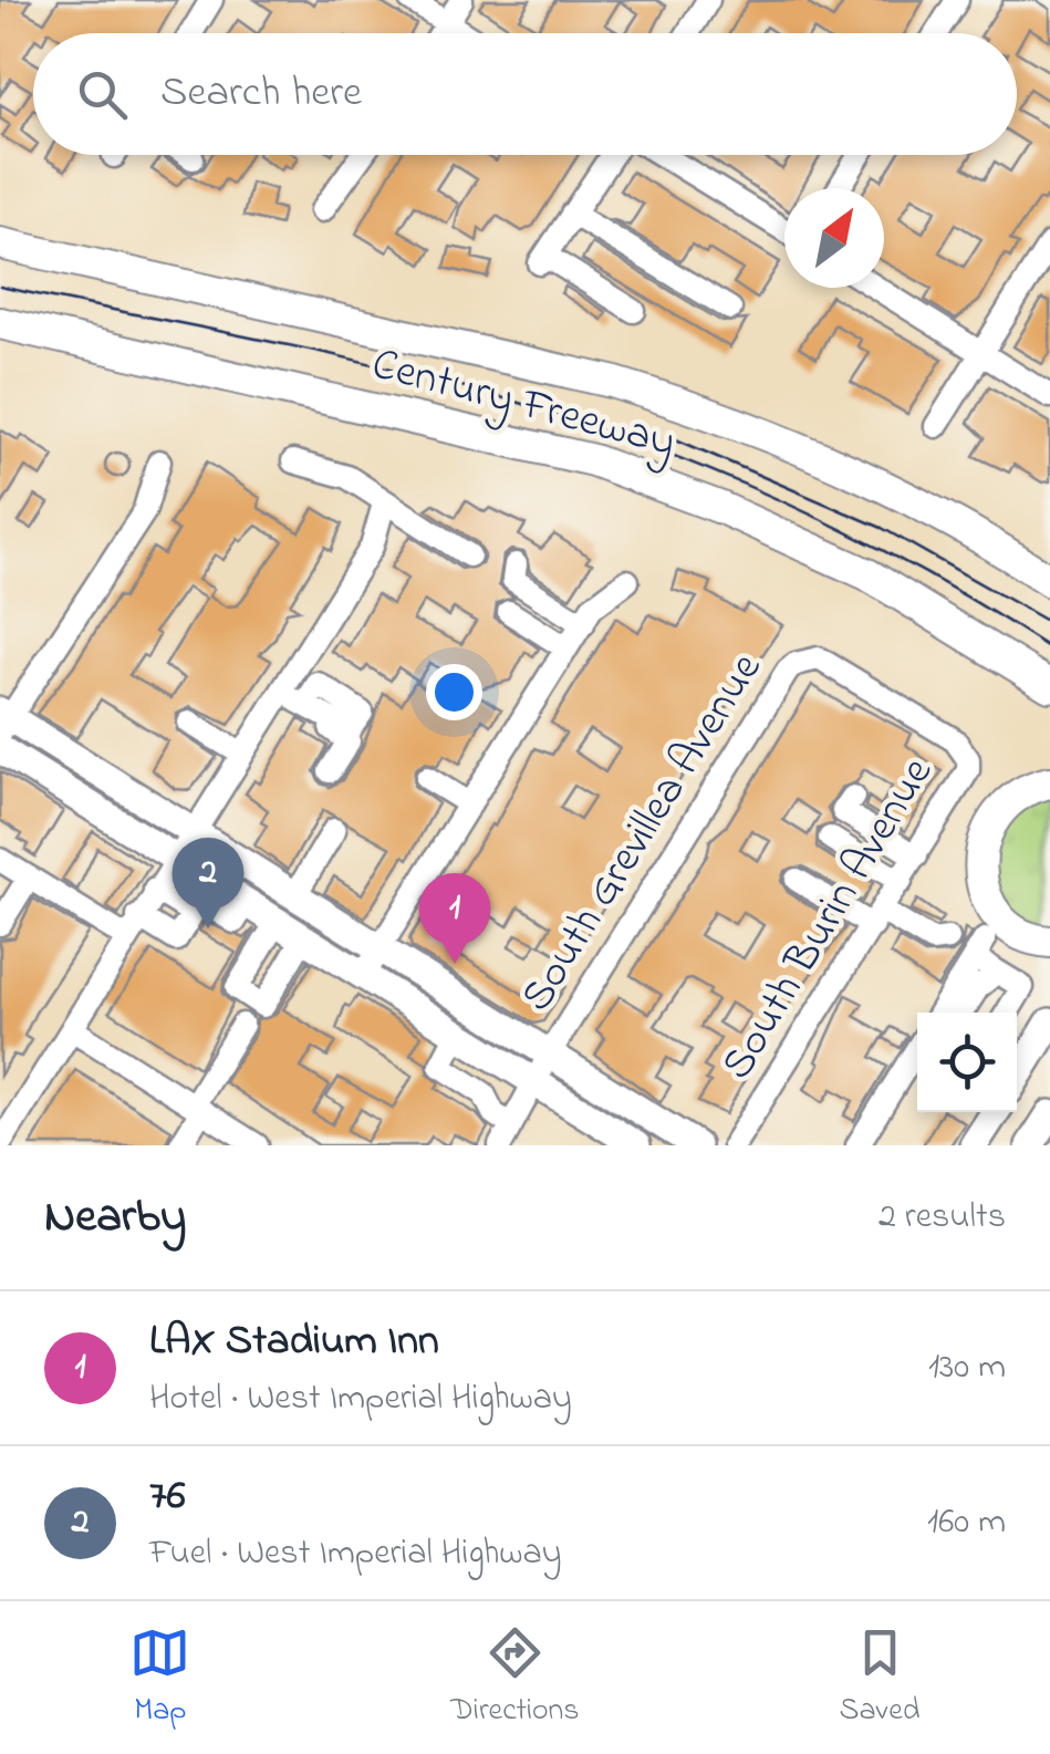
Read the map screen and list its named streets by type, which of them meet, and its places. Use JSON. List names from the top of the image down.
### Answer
{
  "streets": {
    "highway": ["Century Freeway"],
    "street": ["South Grevillea Avenue", "South Burin Avenue"]
  },
  "crossings": [
    ["South Grevillea Avenue", "South Burin Avenue"]
  ],
  "north": "top right",
  "page": {
    "search": "Search here",
    "pins": ["2", "1"],
    "heading": ["Nearby", "2 results"],
    "list": [
      {
        "mark": "1",
        "name": "LAX Stadium Inn",
        "note": "Hotel · West Imperial Highway",
        "value": "130 m"
      },
      {
        "mark": "2",
        "name": "76",
        "note": "Fuel · West Imperial Highway",
        "value": "160 m"
      }
    ],
    "nav": ["Map", "Directions", "Saved"]
  }
}
